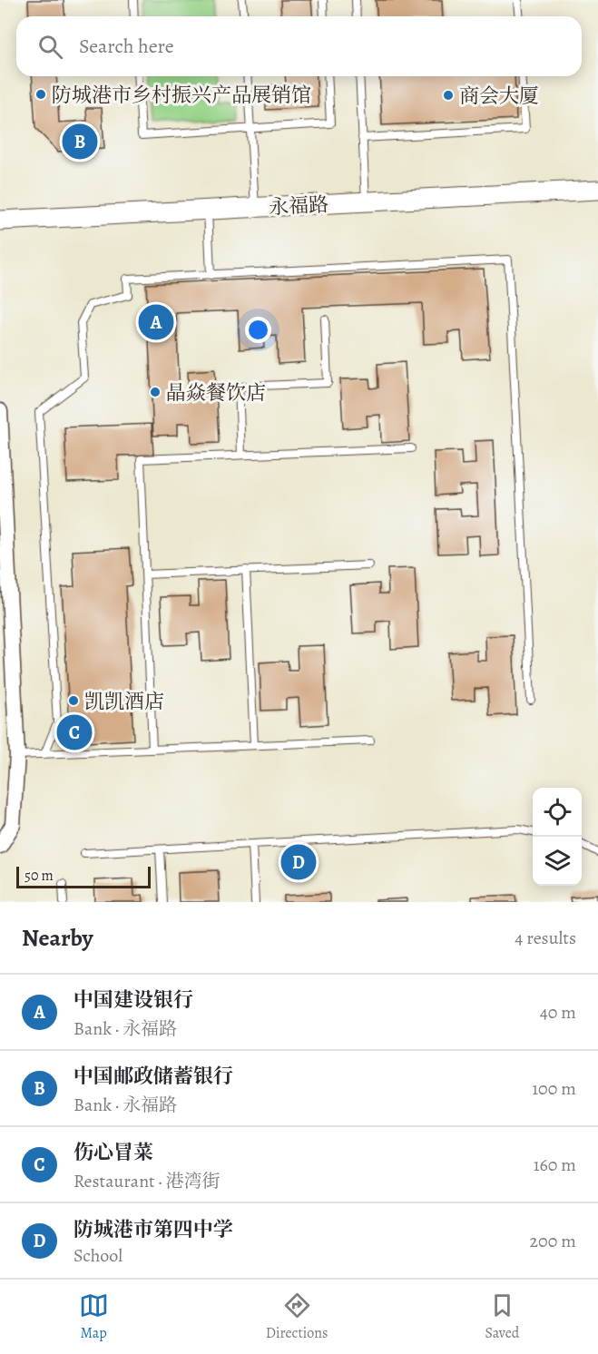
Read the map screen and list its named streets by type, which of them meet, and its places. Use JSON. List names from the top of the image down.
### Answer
{
  "streets": {
    "street": ["永福路"]
  },
  "places": [
    "防城港市乡村振兴产品展销馆",
    "商会大厦",
    "晶焱餐饮店",
    "凯凯酒店"
  ],
  "scale_bar": "50 m",
  "page": {
    "search": "Search here",
    "pins": [
      "B",
      "A",
      "C",
      "D"
    ],
    "scale": "50 m",
    "heading": ["Nearby", "4 results"],
    "list": [
      {
        "mark": "A",
        "name": "中国建设银行",
        "note": "Bank · 永福路",
        "value": "40 m"
      },
      {
        "mark": "B",
        "name": "中国邮政储蓄银行",
        "note": "Bank · 永福路",
        "value": "100 m"
      },
      {
        "mark": "C",
        "name": "伤心冒菜",
        "note": "Restaurant · 港湾街",
        "value": "160 m"
      },
      {
        "mark": "D",
        "name": "防城港市第四中学",
        "note": "School",
        "value": "200 m"
      }
    ],
    "nav": ["Map", "Directions", "Saved"]
  }
}
